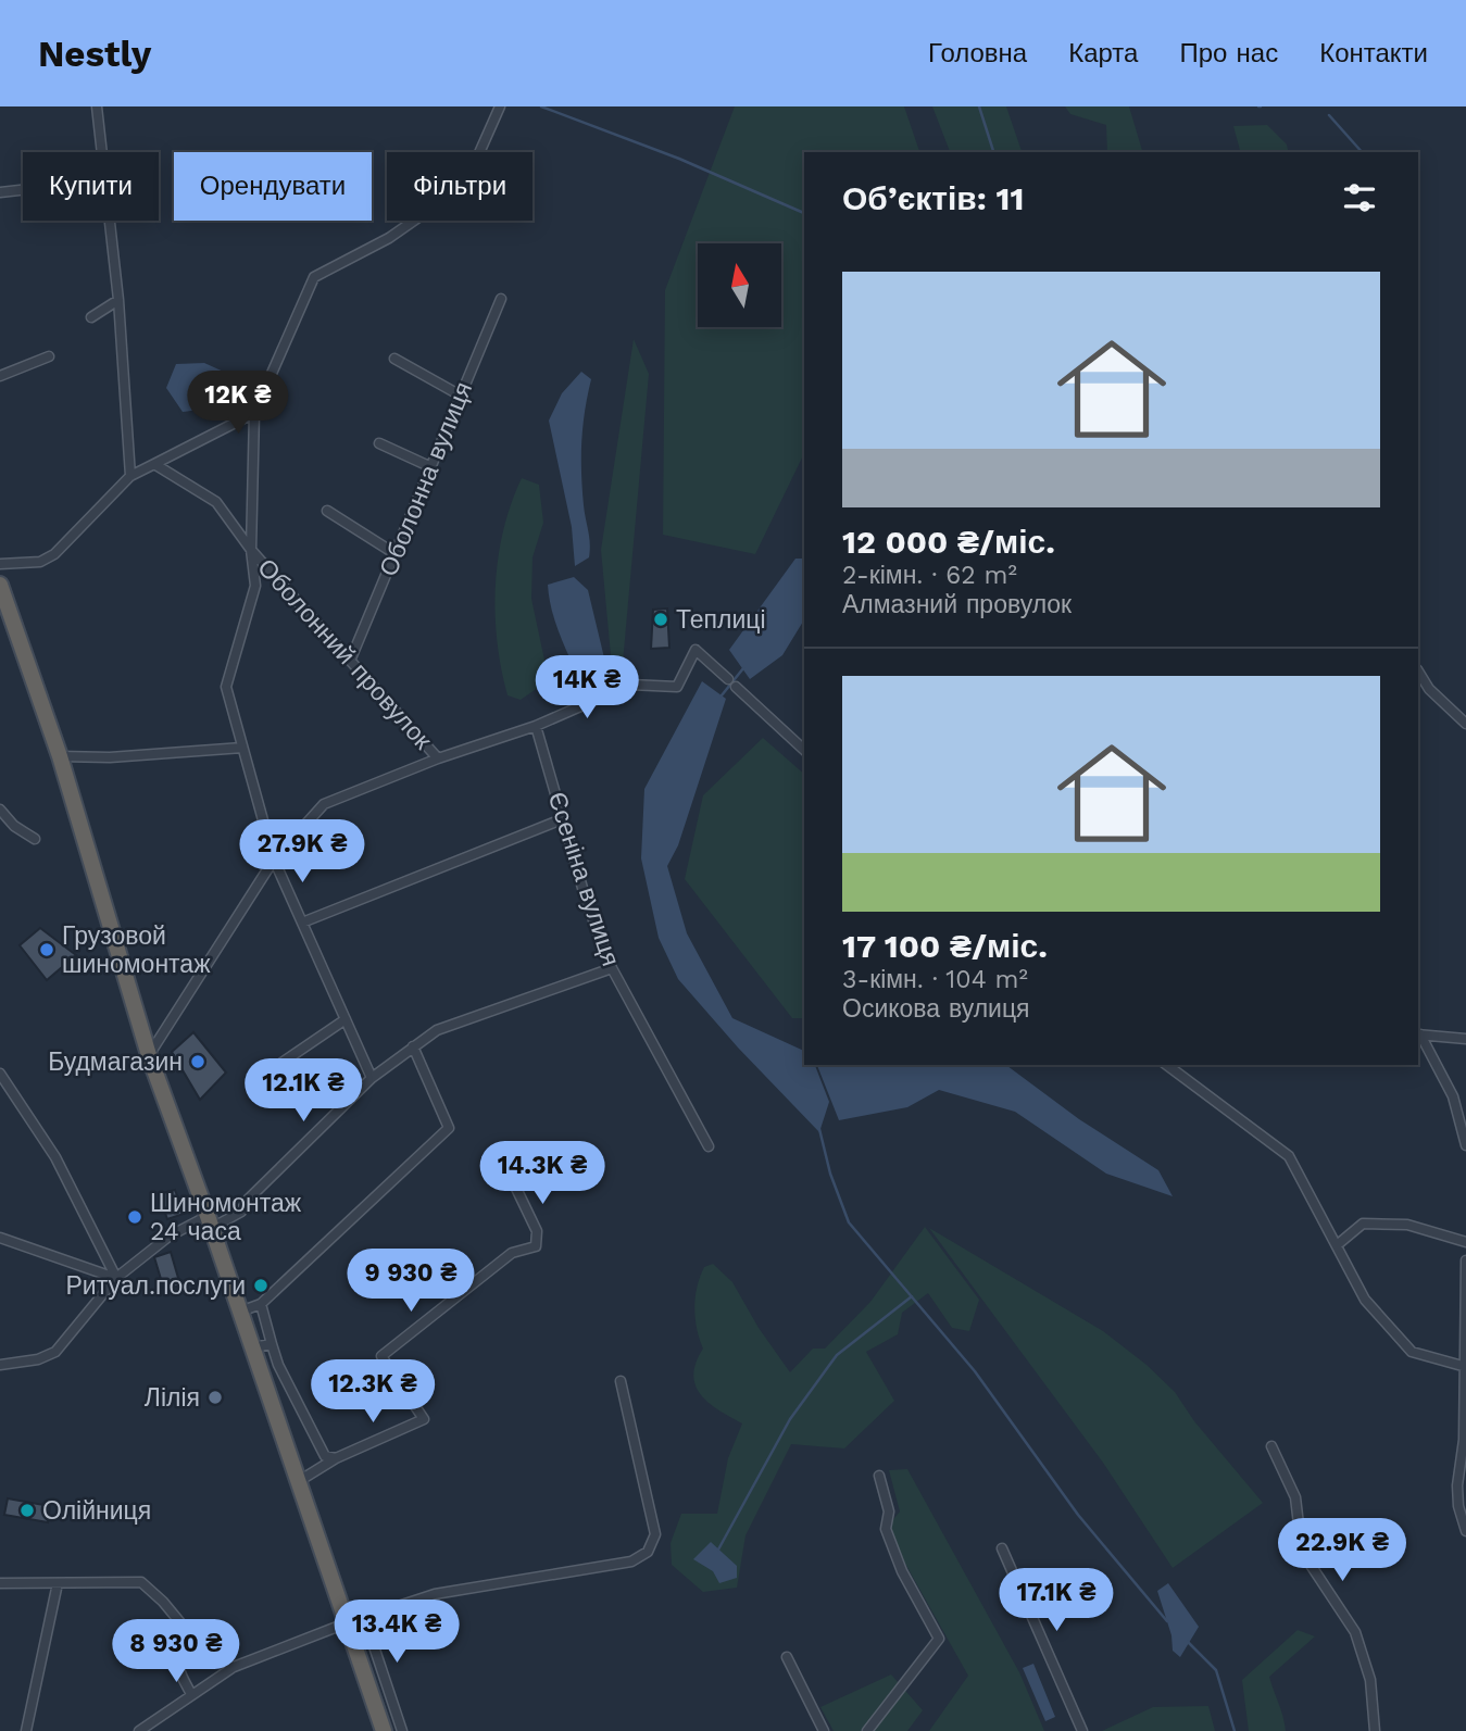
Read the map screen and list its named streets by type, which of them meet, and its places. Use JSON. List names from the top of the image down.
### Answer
{
  "streets": {
    "street": ["Оболонна вулиця", "Оболонний провулок", "Єсеніна вулиця"]
  },
  "crossings": [
    ["Оболонна вулиця", "Оболонний провулок"]
  ],
  "places": [
    "Теплиці",
    "Грузовой шиномонтаж",
    "Будмагазин",
    "Шиномонтаж 24 часа",
    "Ритуал.послуги",
    "Лілія",
    "Олійниця"
  ],
  "north": "top",
  "page": {
    "header": "Nestly",
    "nav": [
      "Головна",
      "Карта",
      "Про нас",
      "Контакти"
    ],
    "chip": ["Купити", "Орендувати", "Фільтри"],
    "heading": "Об’єктів: 11",
    "list": [
      {
        "name": "12 000 ₴/міс.",
        "note": "2-кімн. · 62 m² · Алмазний провулок"
      },
      {
        "name": "17 100 ₴/міс.",
        "note": "3-кімн. · 104 m² · Осикова вулиця"
      }
    ],
    "price": [
      "12K ₴",
      "14K ₴",
      "27.9K ₴",
      "12.1K ₴",
      "14.3K ₴",
      "9 930 ₴",
      "12.3K ₴",
      "22.9K ₴",
      "17.1K ₴",
      "13.4K ₴",
      "8 930 ₴"
    ]
  }
}
